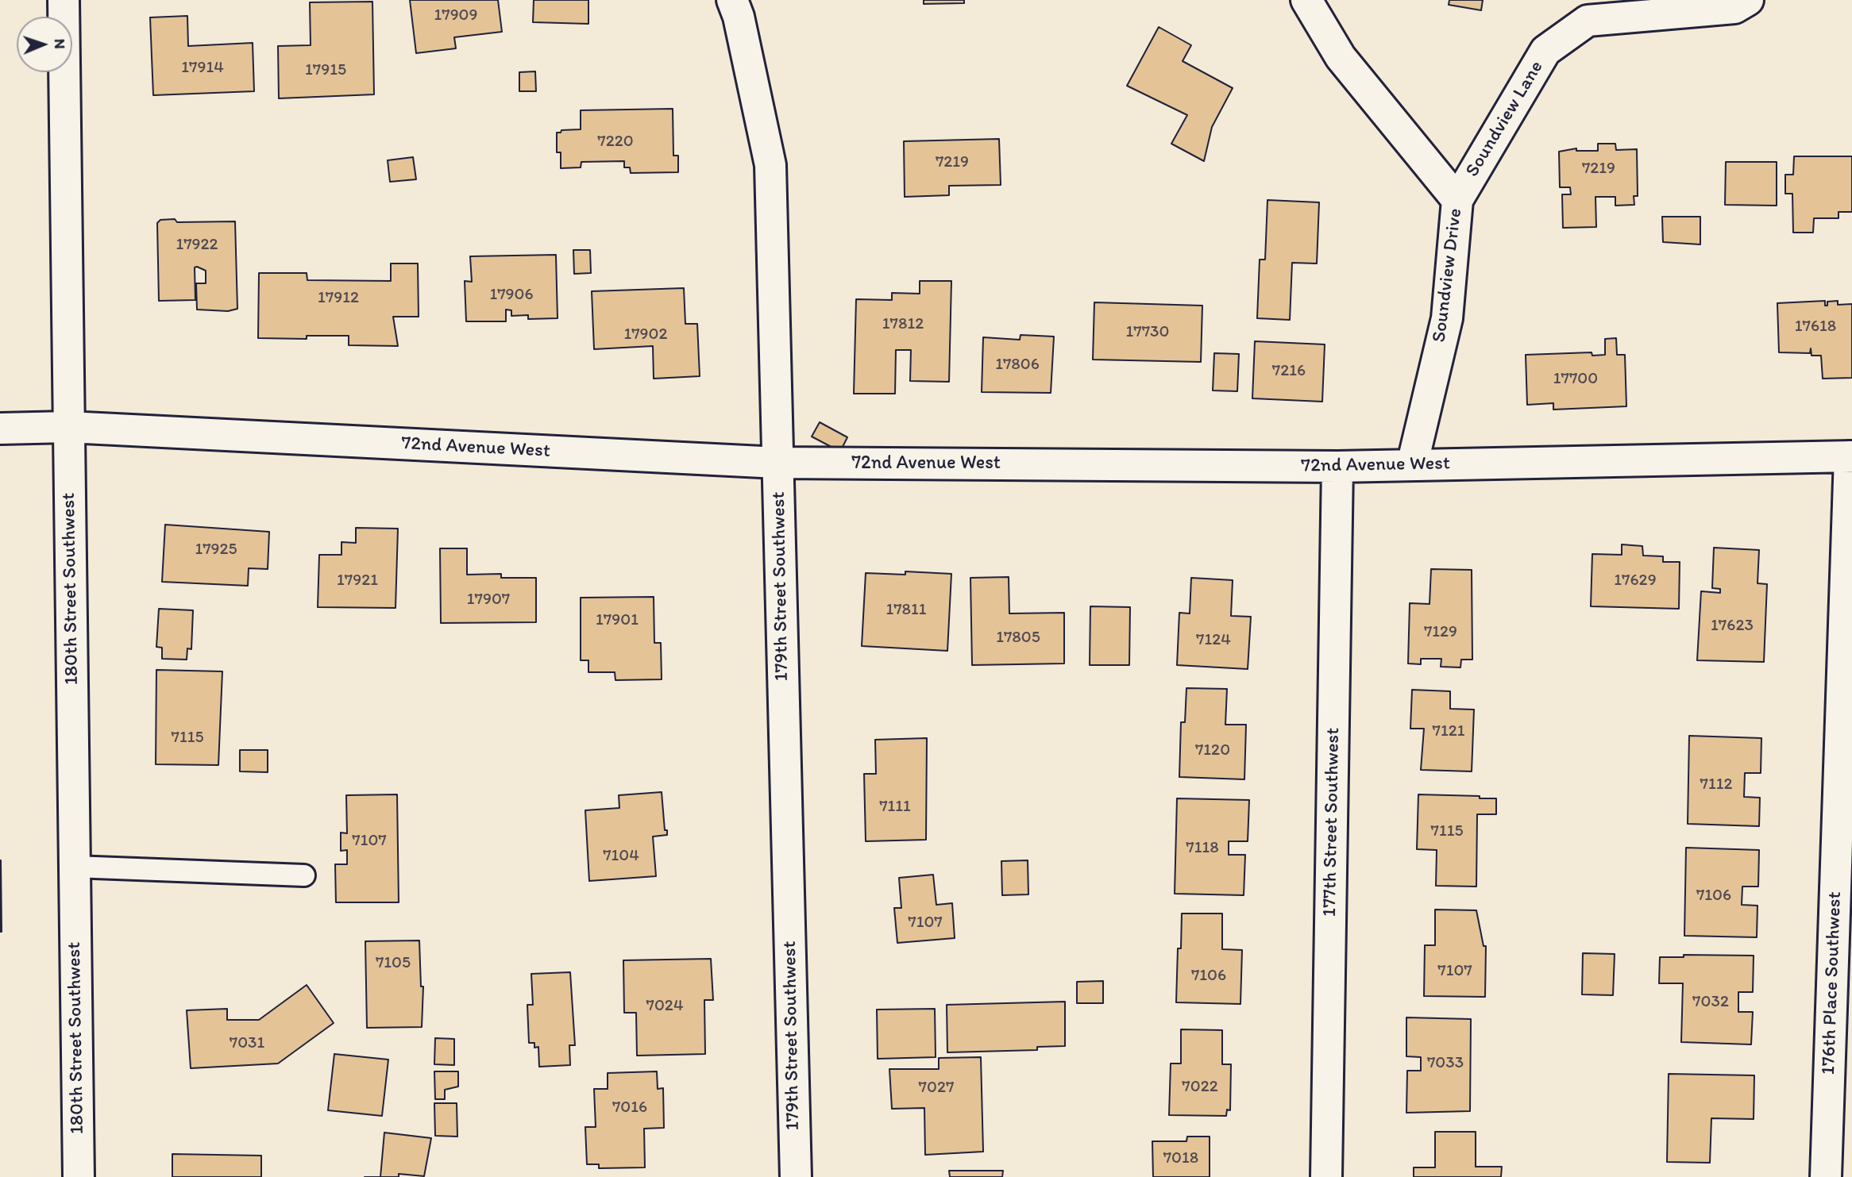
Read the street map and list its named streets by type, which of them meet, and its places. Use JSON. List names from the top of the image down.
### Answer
{
  "streets": {
    "street": [
      "Soundview Lane",
      "Soundview Drive",
      "72nd Avenue West",
      "179th Street Southwest",
      "180th Street Southwest",
      "177th Street Southwest",
      "176th Place Southwest"
    ]
  },
  "crossings": [
    ["Soundview Lane", "Soundview Drive"],
    ["Soundview Drive", "72nd Avenue West"],
    ["72nd Avenue West", "179th Street Southwest"],
    ["72nd Avenue West", "180th Street Southwest"],
    ["72nd Avenue West", "177th Street Southwest"],
    ["72nd Avenue West", "176th Place Southwest"]
  ],
  "house_numbers": [
    "17909",
    "17914",
    "17915",
    "7220",
    "7219",
    "7219",
    "17922",
    "17906",
    "17912",
    "17812",
    "17618",
    "17730",
    "17902",
    "17806",
    "7216",
    "17700",
    "17925",
    "17921",
    "17629",
    "17907",
    "17811",
    "17901",
    "17623",
    "7129",
    "17805",
    "7124",
    "7121",
    "7115",
    "7120",
    "7112",
    "7111",
    "7115",
    "7107",
    "7118",
    "7104",
    "7106",
    "7107",
    "7105",
    "7107",
    "7106",
    "7032",
    "7024",
    "7031",
    "7033",
    "7022",
    "7027",
    "7016",
    "7018"
  ],
  "north": "right"
}
